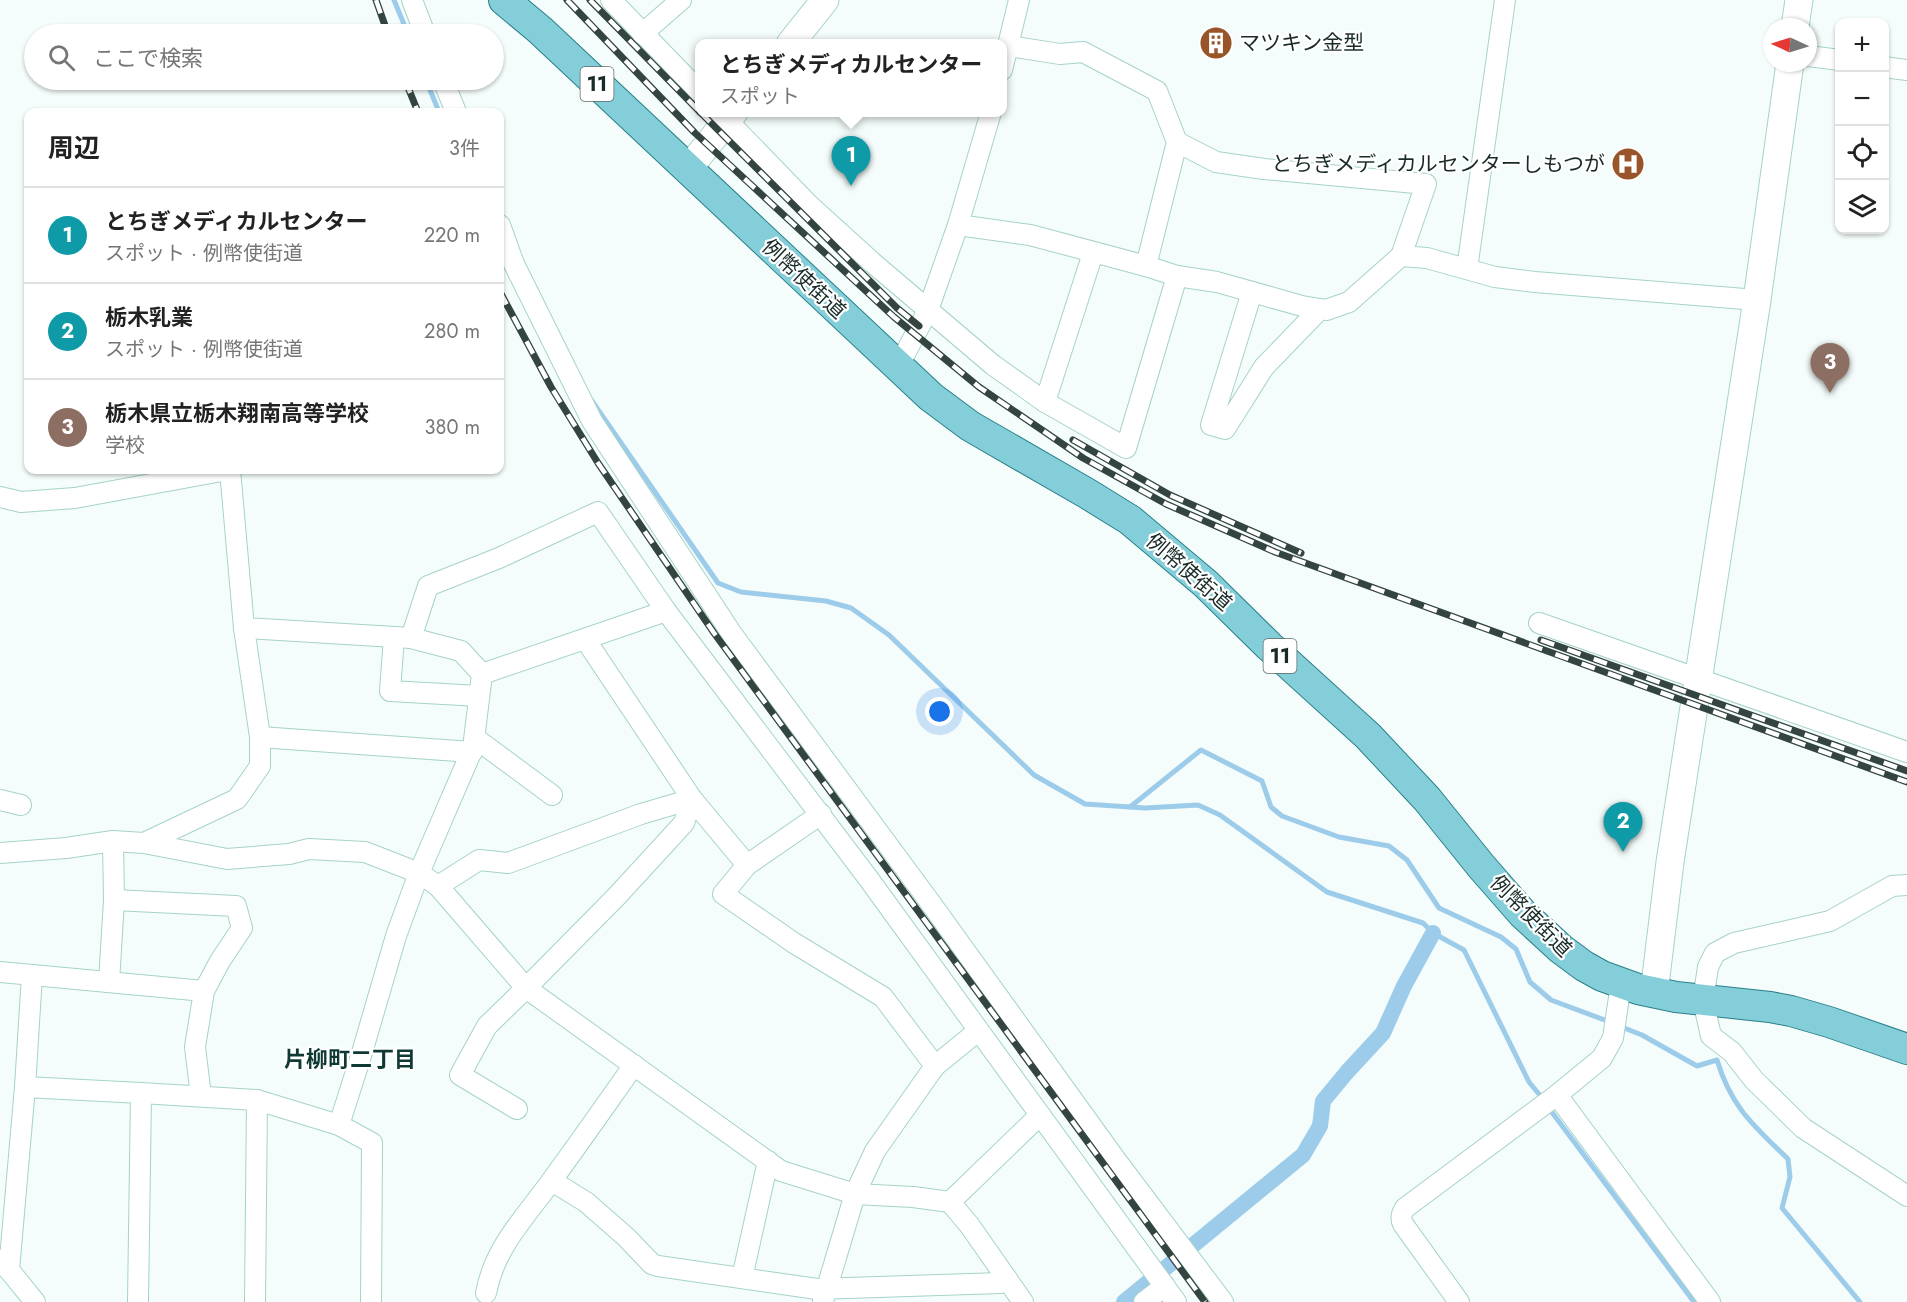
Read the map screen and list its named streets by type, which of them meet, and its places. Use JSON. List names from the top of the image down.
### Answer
{
  "streets": {
    "main road": ["11", "例幣使街道"]
  },
  "districts": ["片柳町二丁目"],
  "places": {
    "building": ["マツキン金型"],
    "hospital": ["とちぎメディカルセンターしもつが"]
  },
  "north": "left",
  "page": {
    "map_buttons": ["+", "−"],
    "search": "ここで検索",
    "popup": ["とちぎメディカルセンター", "スポット"],
    "heading": ["周辺", "3件"],
    "pins": ["1", "3", "2"],
    "list": [
      {
        "mark": "1",
        "name": "とちぎメディカルセンター",
        "note": "スポット · 例幣使街道",
        "value": "220 m"
      },
      {
        "mark": "2",
        "name": "栃木乳業",
        "note": "スポット · 例幣使街道",
        "value": "280 m"
      },
      {
        "mark": "3",
        "name": "栃木県立栃木翔南高等学校",
        "note": "学校",
        "value": "380 m"
      }
    ]
  }
}
